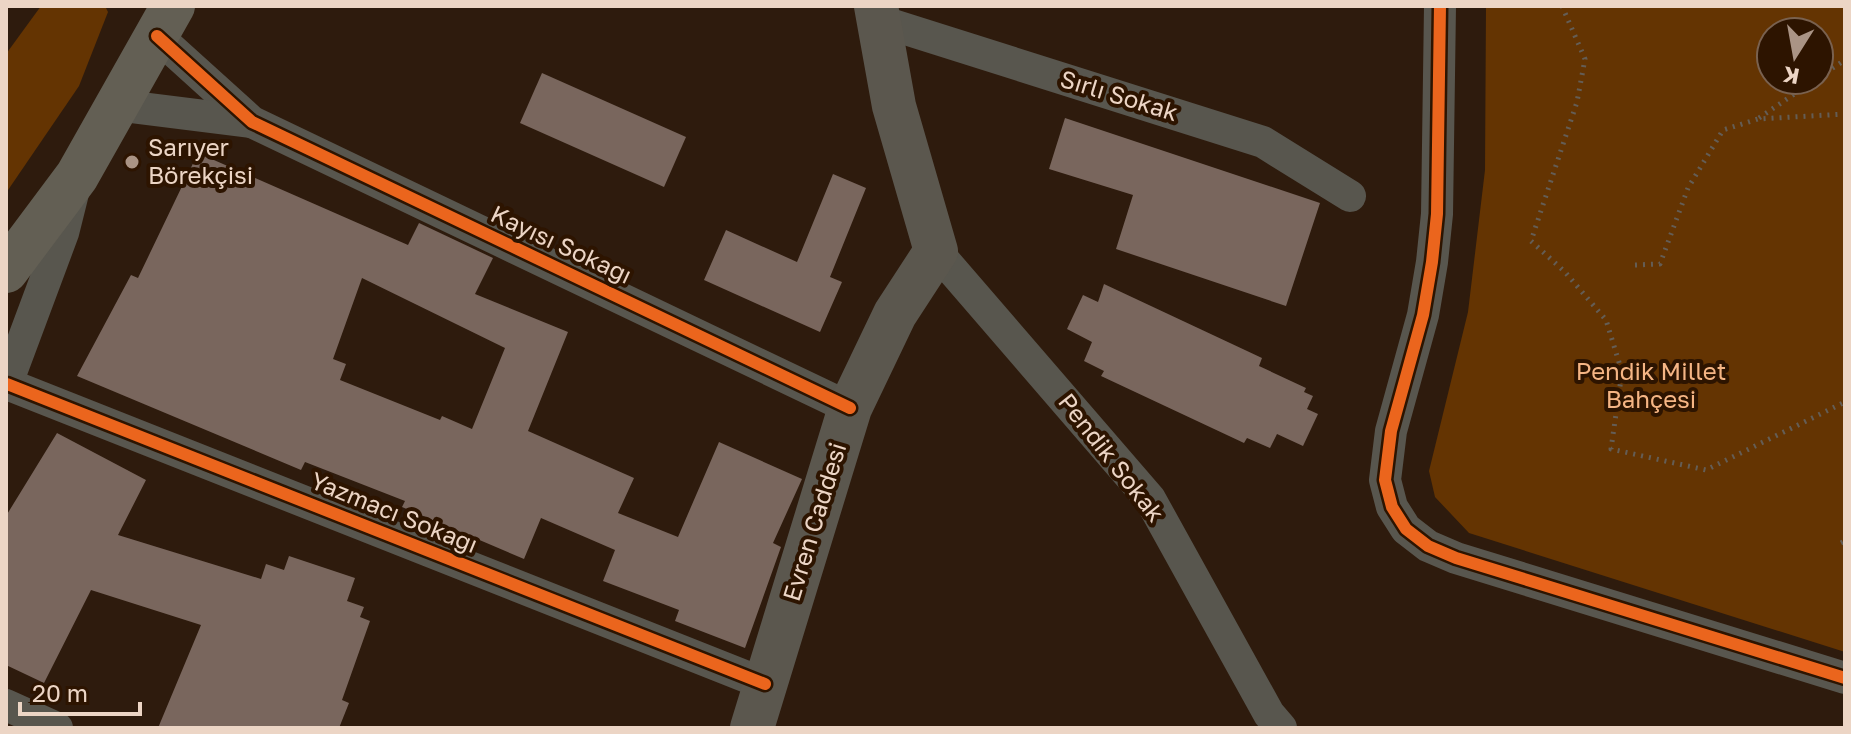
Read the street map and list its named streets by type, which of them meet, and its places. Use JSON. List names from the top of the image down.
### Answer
{
  "streets": {
    "street": [
      "Sırlı Sokak",
      "Kayısı Sokağı",
      "Pendik Sokak",
      "Yazmacı Sokağı",
      "Evren Caddesi"
    ]
  },
  "crossings": [
    ["Kayısı Sokağı", "Evren Caddesi"],
    ["Pendik Sokak", "Evren Caddesi"],
    ["Yazmacı Sokağı", "Evren Caddesi"]
  ],
  "parks": ["Pendik Millet Bahçesi"],
  "places": ["Sarıyer Börekçisi"],
  "scale_bar": "20 m",
  "north": "bottom"
}
